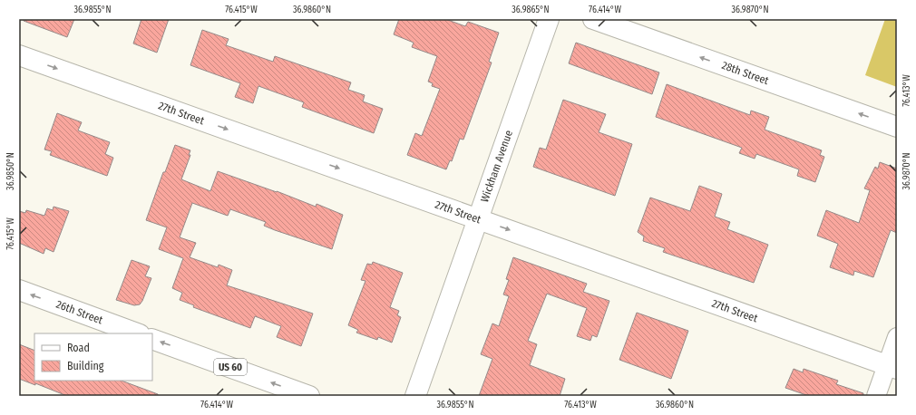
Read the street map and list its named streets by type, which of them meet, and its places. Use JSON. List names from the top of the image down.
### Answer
{
  "streets": {
    "main road": [
      "28th Street",
      "27th Street",
      "Wickham Avenue",
      "26th Street",
      "US 60"
    ]
  },
  "crossings": [
    ["27th Street", "Wickham Avenue"]
  ],
  "one_way": ["28th Street", "27th Street", "26th Street"],
  "legend": ["Road", "Building"],
  "coordinates": [
    "36.9855°N",
    "76.415°W",
    "36.9860°N",
    "36.9865°N",
    "76.414°W",
    "36.9870°N",
    "76.413°W",
    "36.9850°N"
  ]
}
